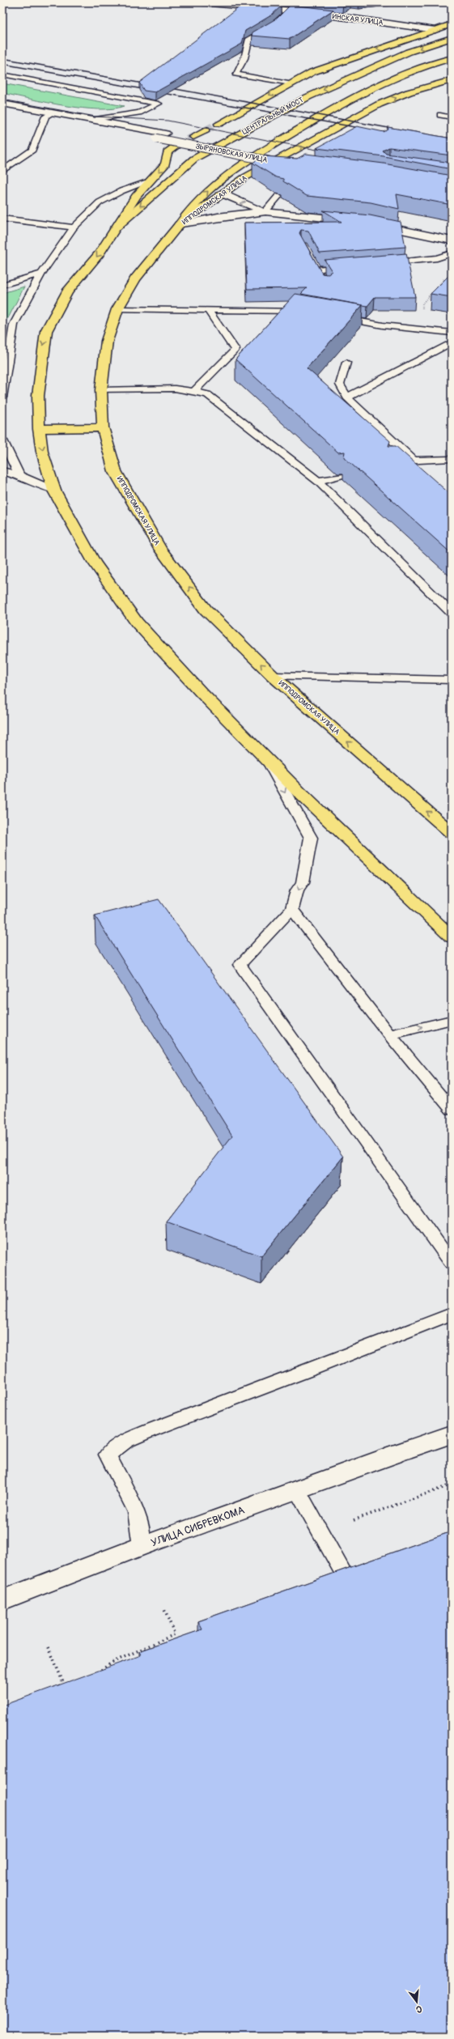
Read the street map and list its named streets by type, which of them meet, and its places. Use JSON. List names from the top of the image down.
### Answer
{
  "streets": {
    "main road": ["ЦЕНТРАЛЬНЫЙ МОСТ", "ИППОДРОМСКАЯ УЛИЦА"],
    "street": ["ИНСКАЯ УЛИЦА", "ЗЫРЯНОВСКАЯ УЛИЦА", "УЛИЦА СИБРЕВКОМА"]
  },
  "north": "bottom"
}
